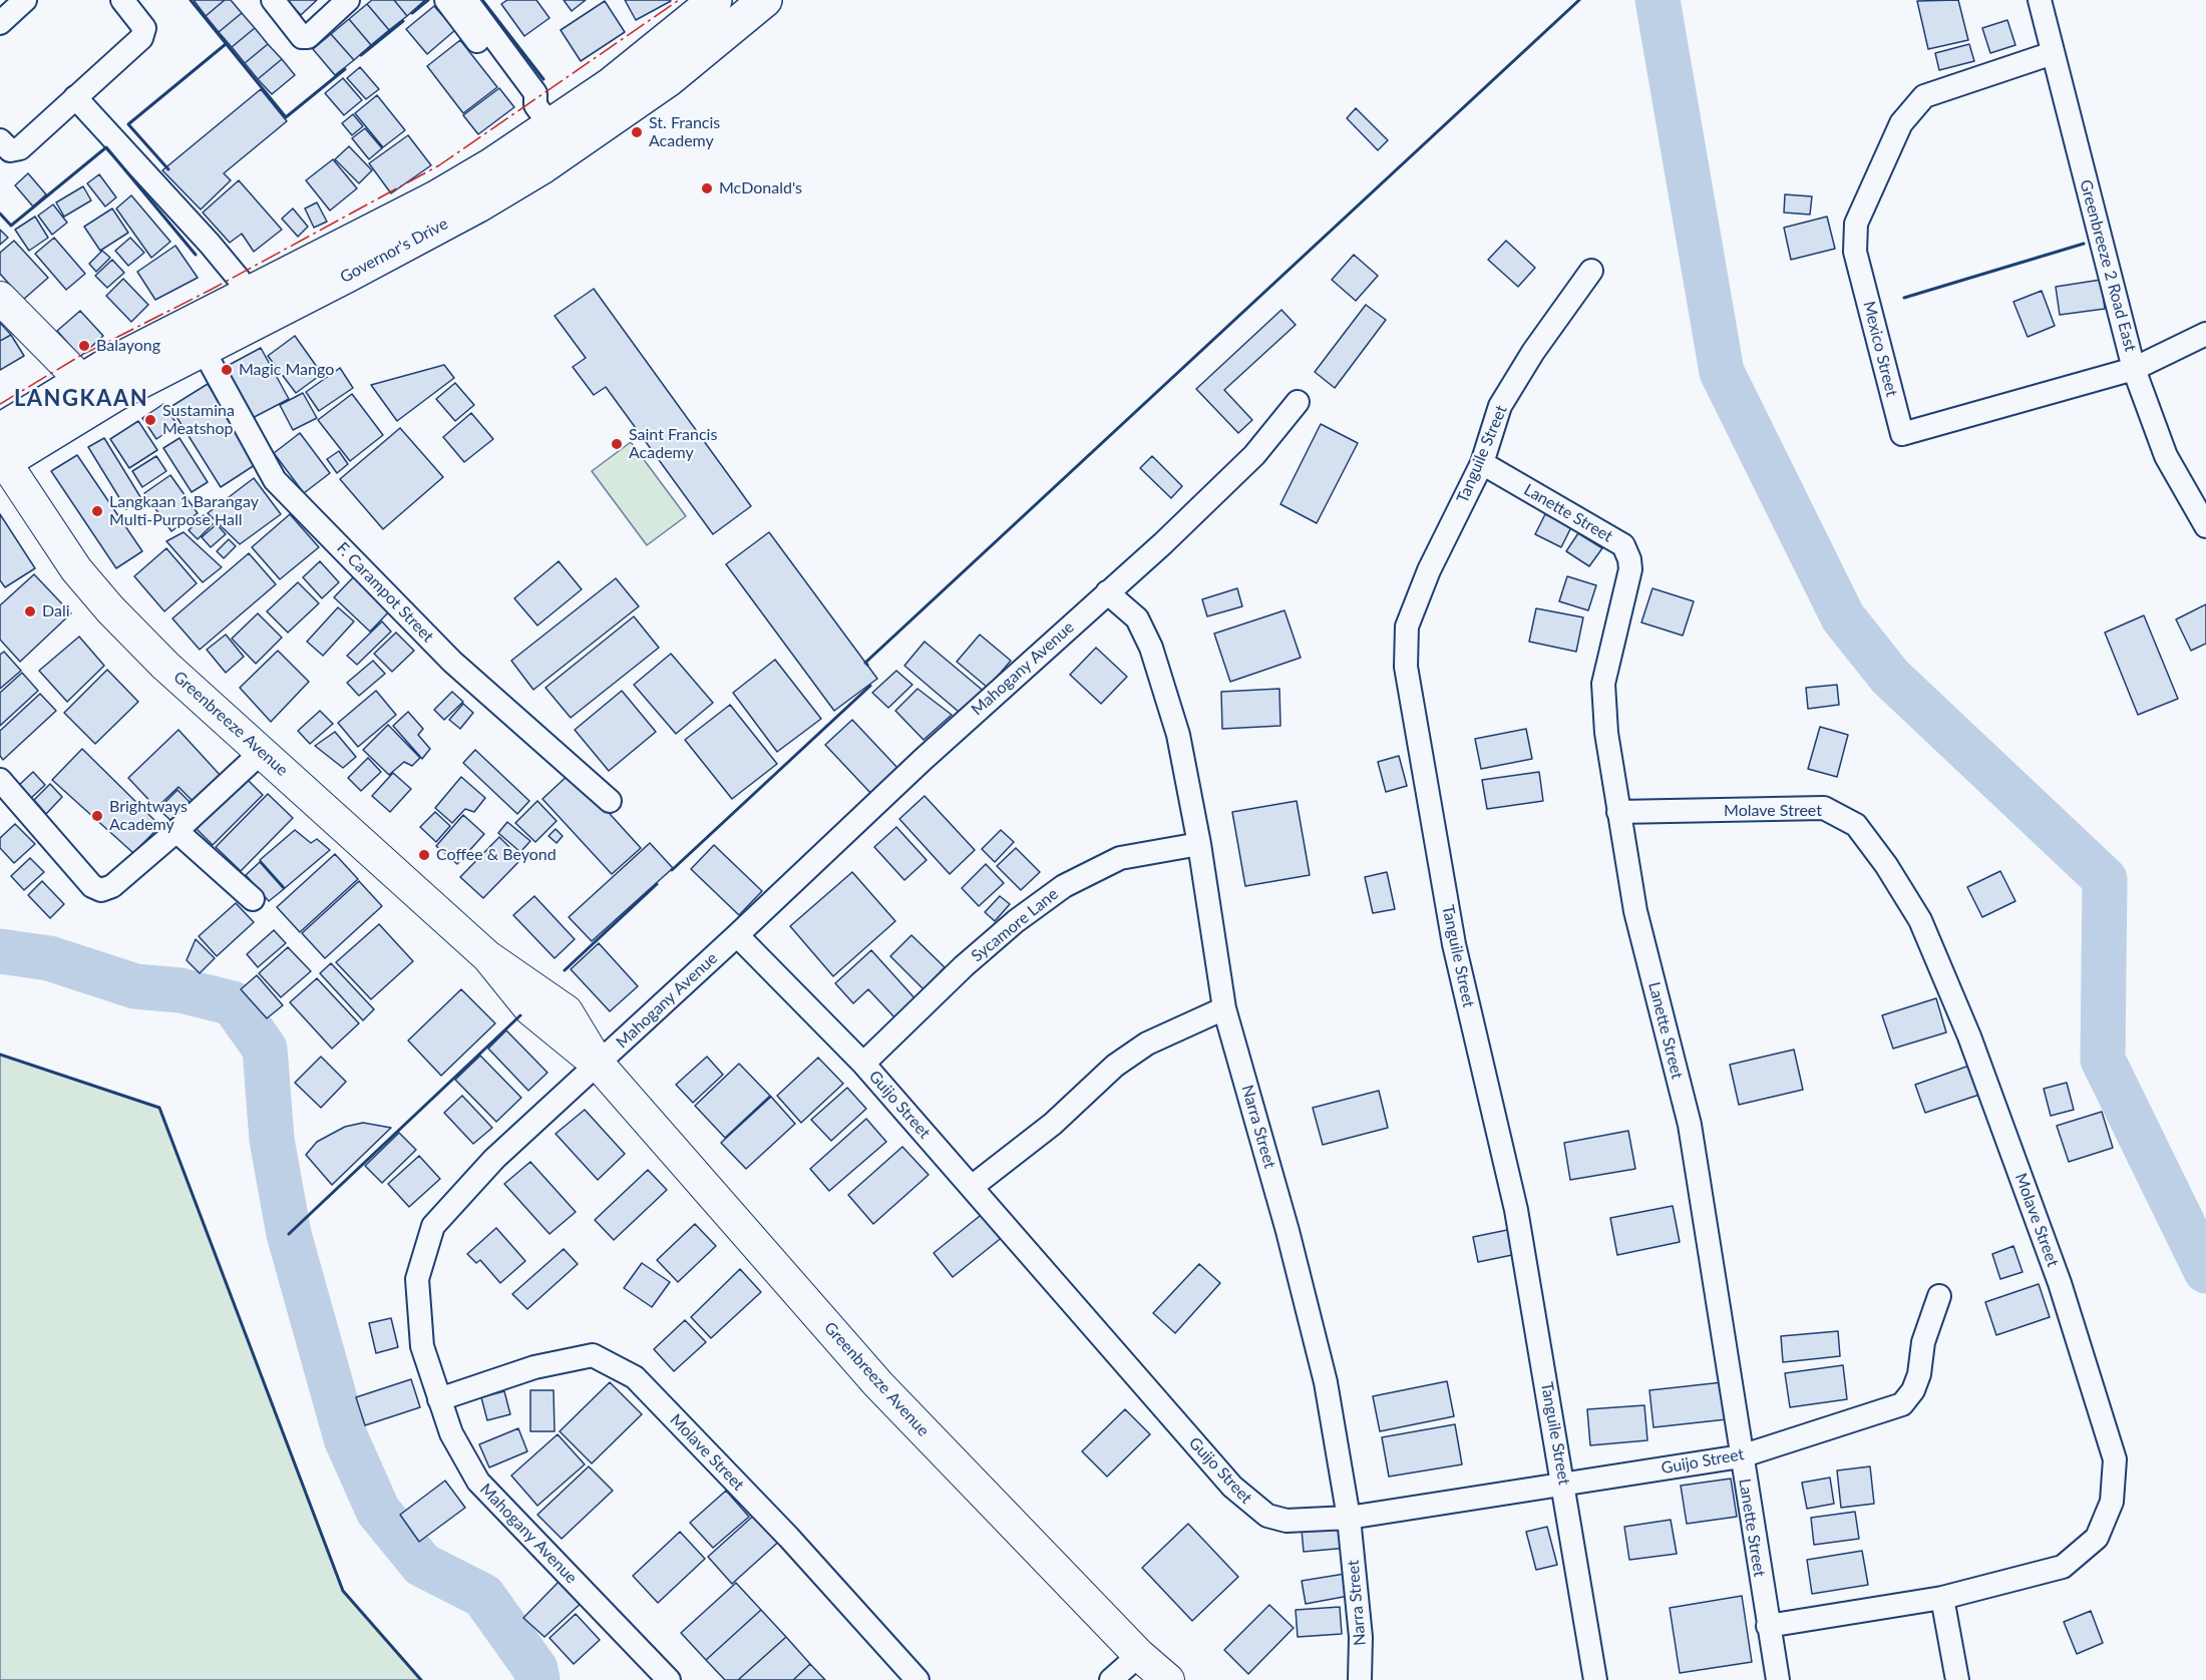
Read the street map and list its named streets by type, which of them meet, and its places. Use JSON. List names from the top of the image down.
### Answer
{
  "streets": {
    "main road": ["Governor's Drive"],
    "street": [
      "Greenbreeze 2 Road East",
      "Mexico Street",
      "Tanguile Street",
      "Lanette Street",
      "F. Carampot Street",
      "Mahogany Avenue",
      "Greenbreeze Avenue",
      "Molave Street",
      "Sycamore Lane",
      "Guijo Street",
      "Narra Street"
    ]
  },
  "crossings": [
    ["Governor's Drive", "F. Carampot Street"],
    ["Governor's Drive", "Greenbreeze Avenue"],
    ["Greenbreeze 2 Road East", "Mexico Street"],
    ["Tanguile Street", "Lanette Street"],
    ["Tanguile Street", "Guijo Street"],
    ["Lanette Street", "Molave Street"],
    ["Lanette Street", "Guijo Street"],
    ["Mahogany Avenue", "Greenbreeze Avenue"],
    ["Mahogany Avenue", "Molave Street"],
    ["Mahogany Avenue", "Guijo Street"],
    ["Mahogany Avenue", "Narra Street"],
    ["Sycamore Lane", "Guijo Street"],
    ["Sycamore Lane", "Narra Street"],
    ["Guijo Street", "Narra Street"]
  ],
  "districts": ["LANGKAAN"],
  "places": [
    "St. Francis Academy",
    "McDonald's",
    "Balayong",
    "Magic Mango",
    "Sustamina Meatshop",
    "Saint Francis Academy",
    "Langkaan 1 Barangay Multi-Purpose Hall",
    "Dali",
    "Brightways Academy",
    "Coffee & Beyond"
  ]
}
